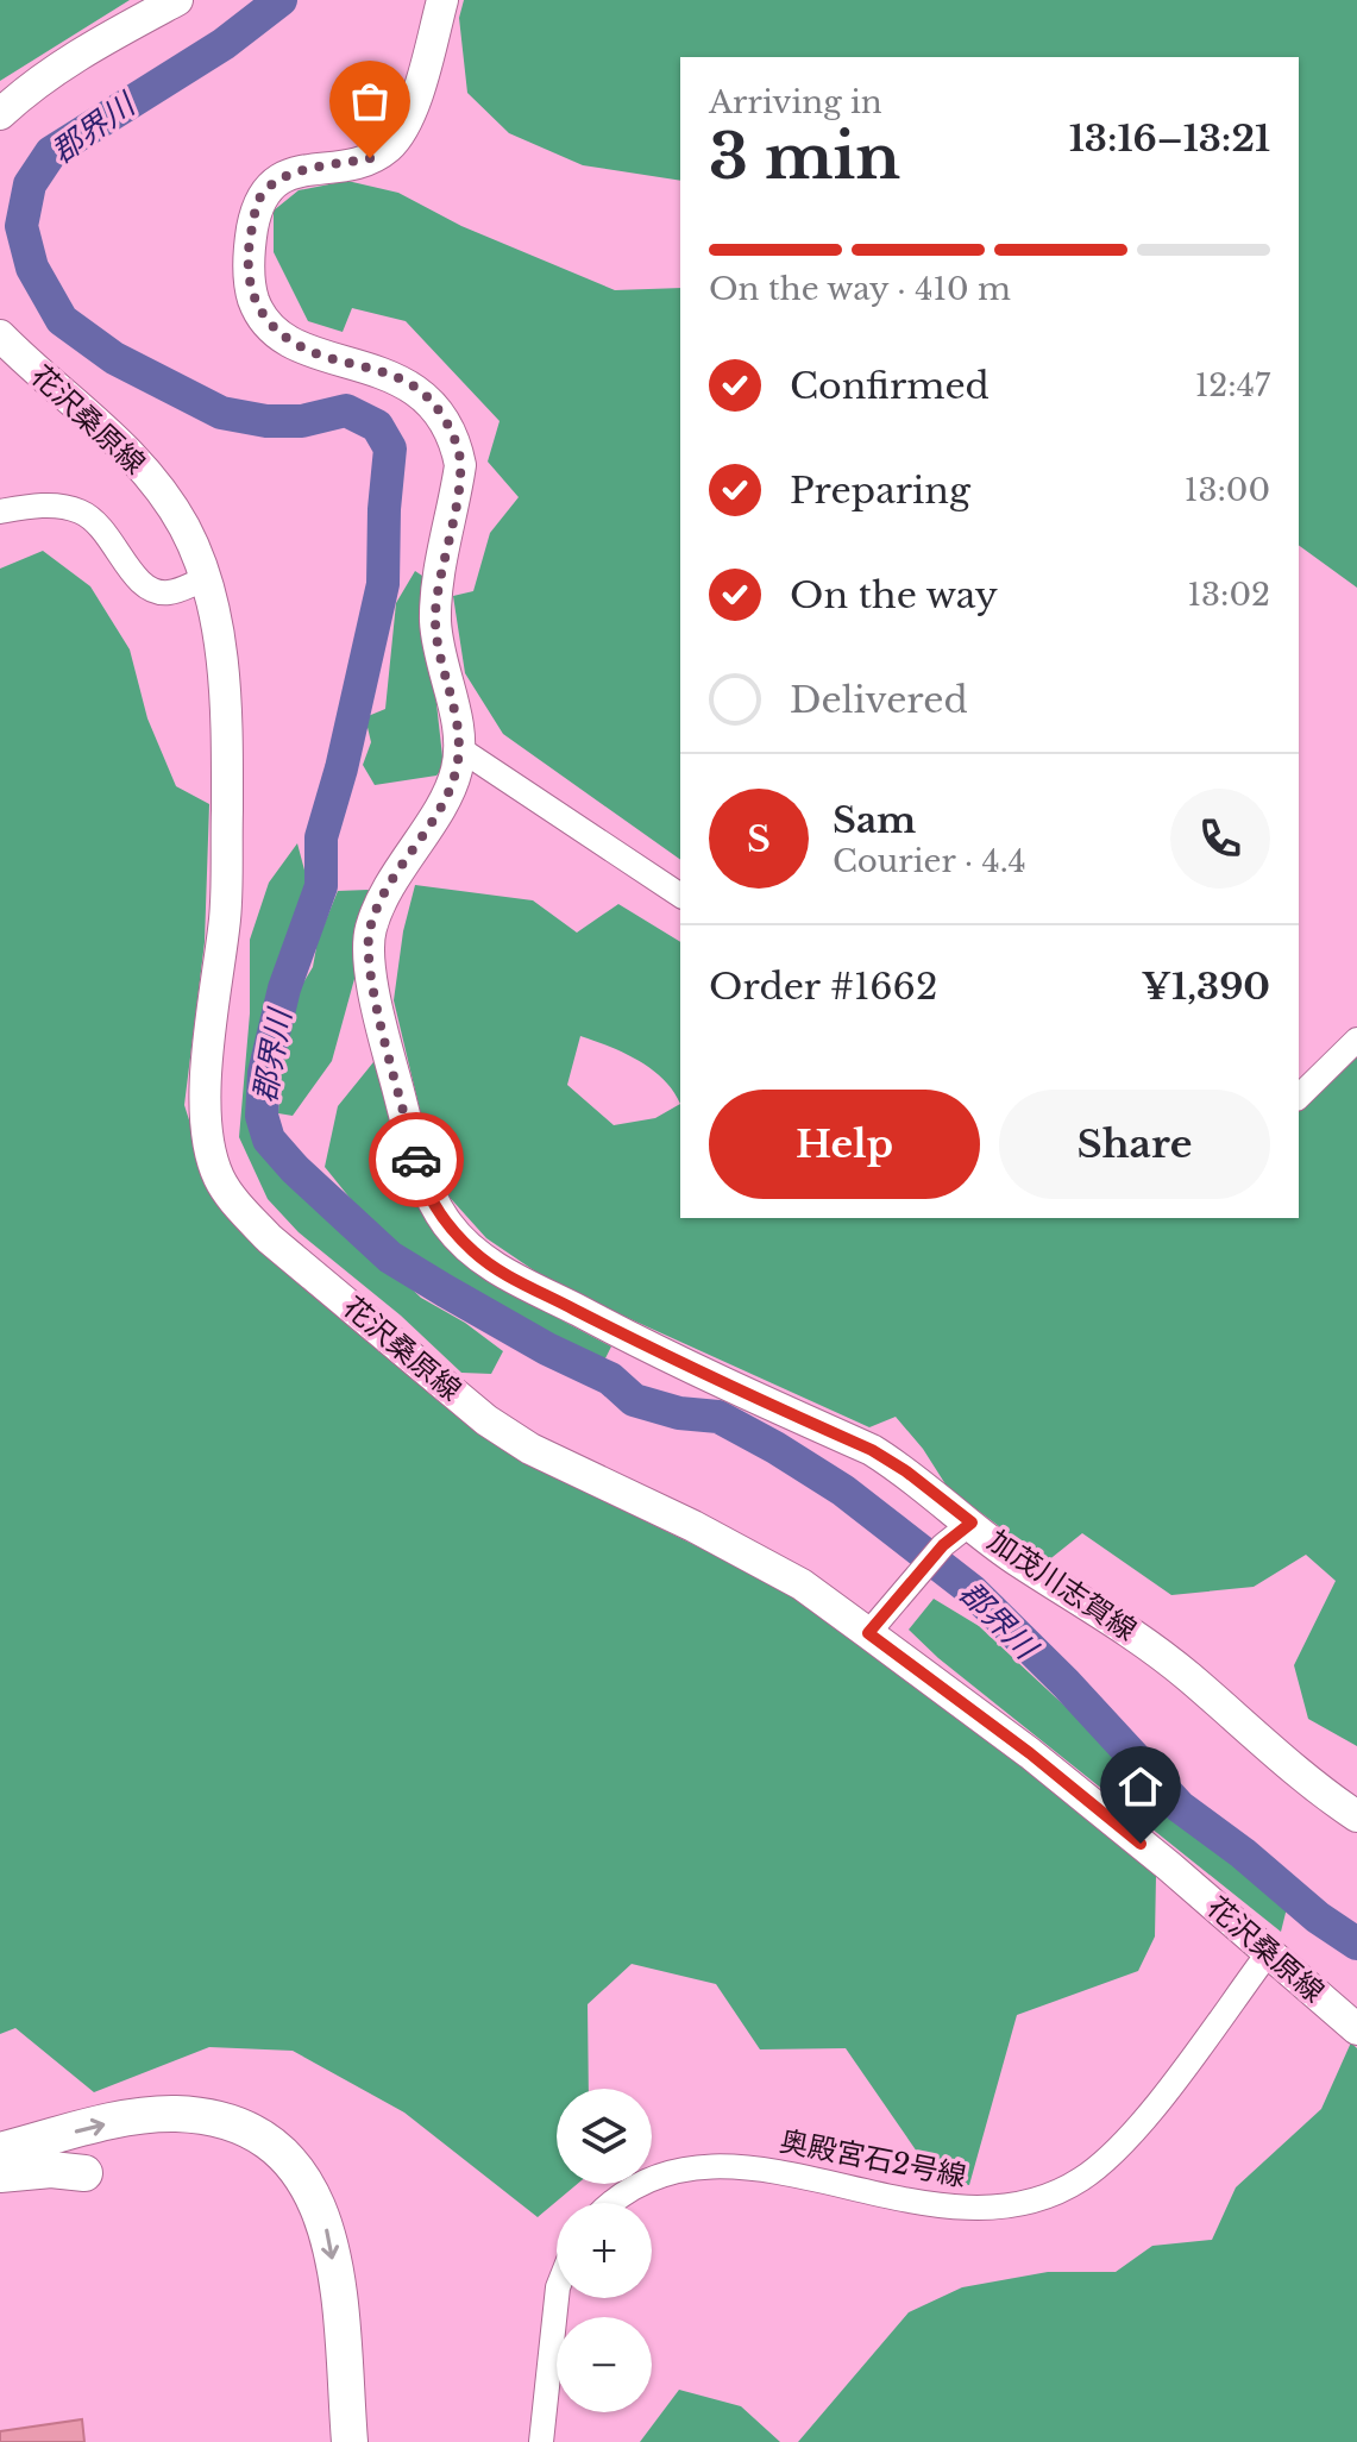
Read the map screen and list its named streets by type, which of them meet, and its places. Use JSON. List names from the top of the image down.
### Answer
{
  "streets": {
    "main road": ["花沢桑原線", "加茂川志賀線"],
    "street": ["奥殿宮石2号線"]
  },
  "crossings": [
    ["花沢桑原線", "奥殿宮石2号線"]
  ],
  "water": ["郡界川"],
  "page": {
    "heading": ["3 min", "Arriving in", "13:16–13:21"],
    "panel": [
      "Sam",
      "Courier · 4.4",
      "Order #1662",
      "¥1,390"
    ],
    "bar": "On the way · 410 m",
    "list": [
      ["Confirmed", "12:47"],
      ["Preparing", "13:00"],
      ["On the way", "13:02"],
      "Delivered"
    ],
    "round": "S",
    "buttons": ["Help", "Share"],
    "map_buttons": ["+", "−"]
  }
}
